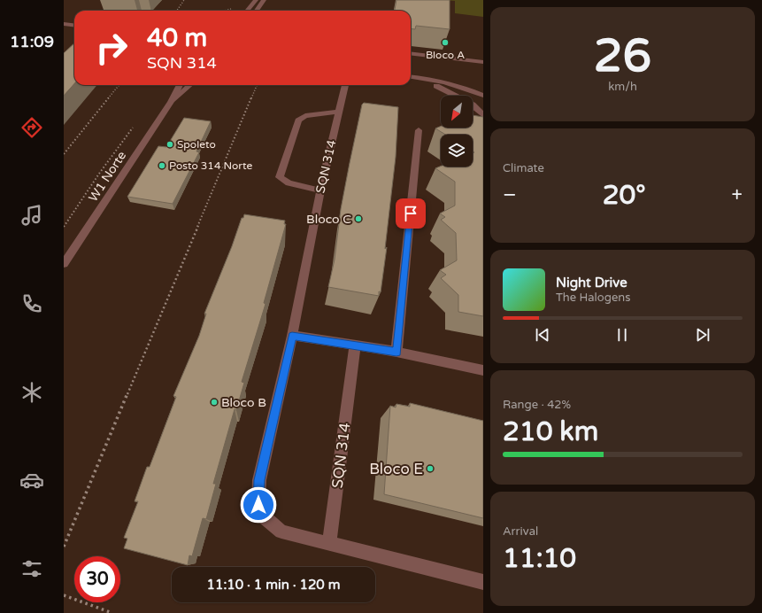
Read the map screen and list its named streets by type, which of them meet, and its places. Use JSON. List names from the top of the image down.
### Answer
{
  "streets": {
    "street": ["SQN 314", "W1 Norte"]
  },
  "places": [
    "Bloco A",
    "Spoleto",
    "Posto 314 Norte",
    "Bloco C",
    "Bloco B",
    "Bloco E"
  ],
  "north": "bottom left",
  "page": {
    "tabs": "11:09",
    "tile": [
      ["26", "km/h"],
      "Climate",
      ["Range · 42%", "210 km"],
      ["Arrival", "11:10"]
    ],
    "turn": ["40 m", "SQN 314"],
    "heat": ["−", "20°", "+"],
    "song": ["Night Drive", "The Halogens"],
    "limit": "30",
    "trip": "11:10 · 1 min · 120 m"
  }
}
